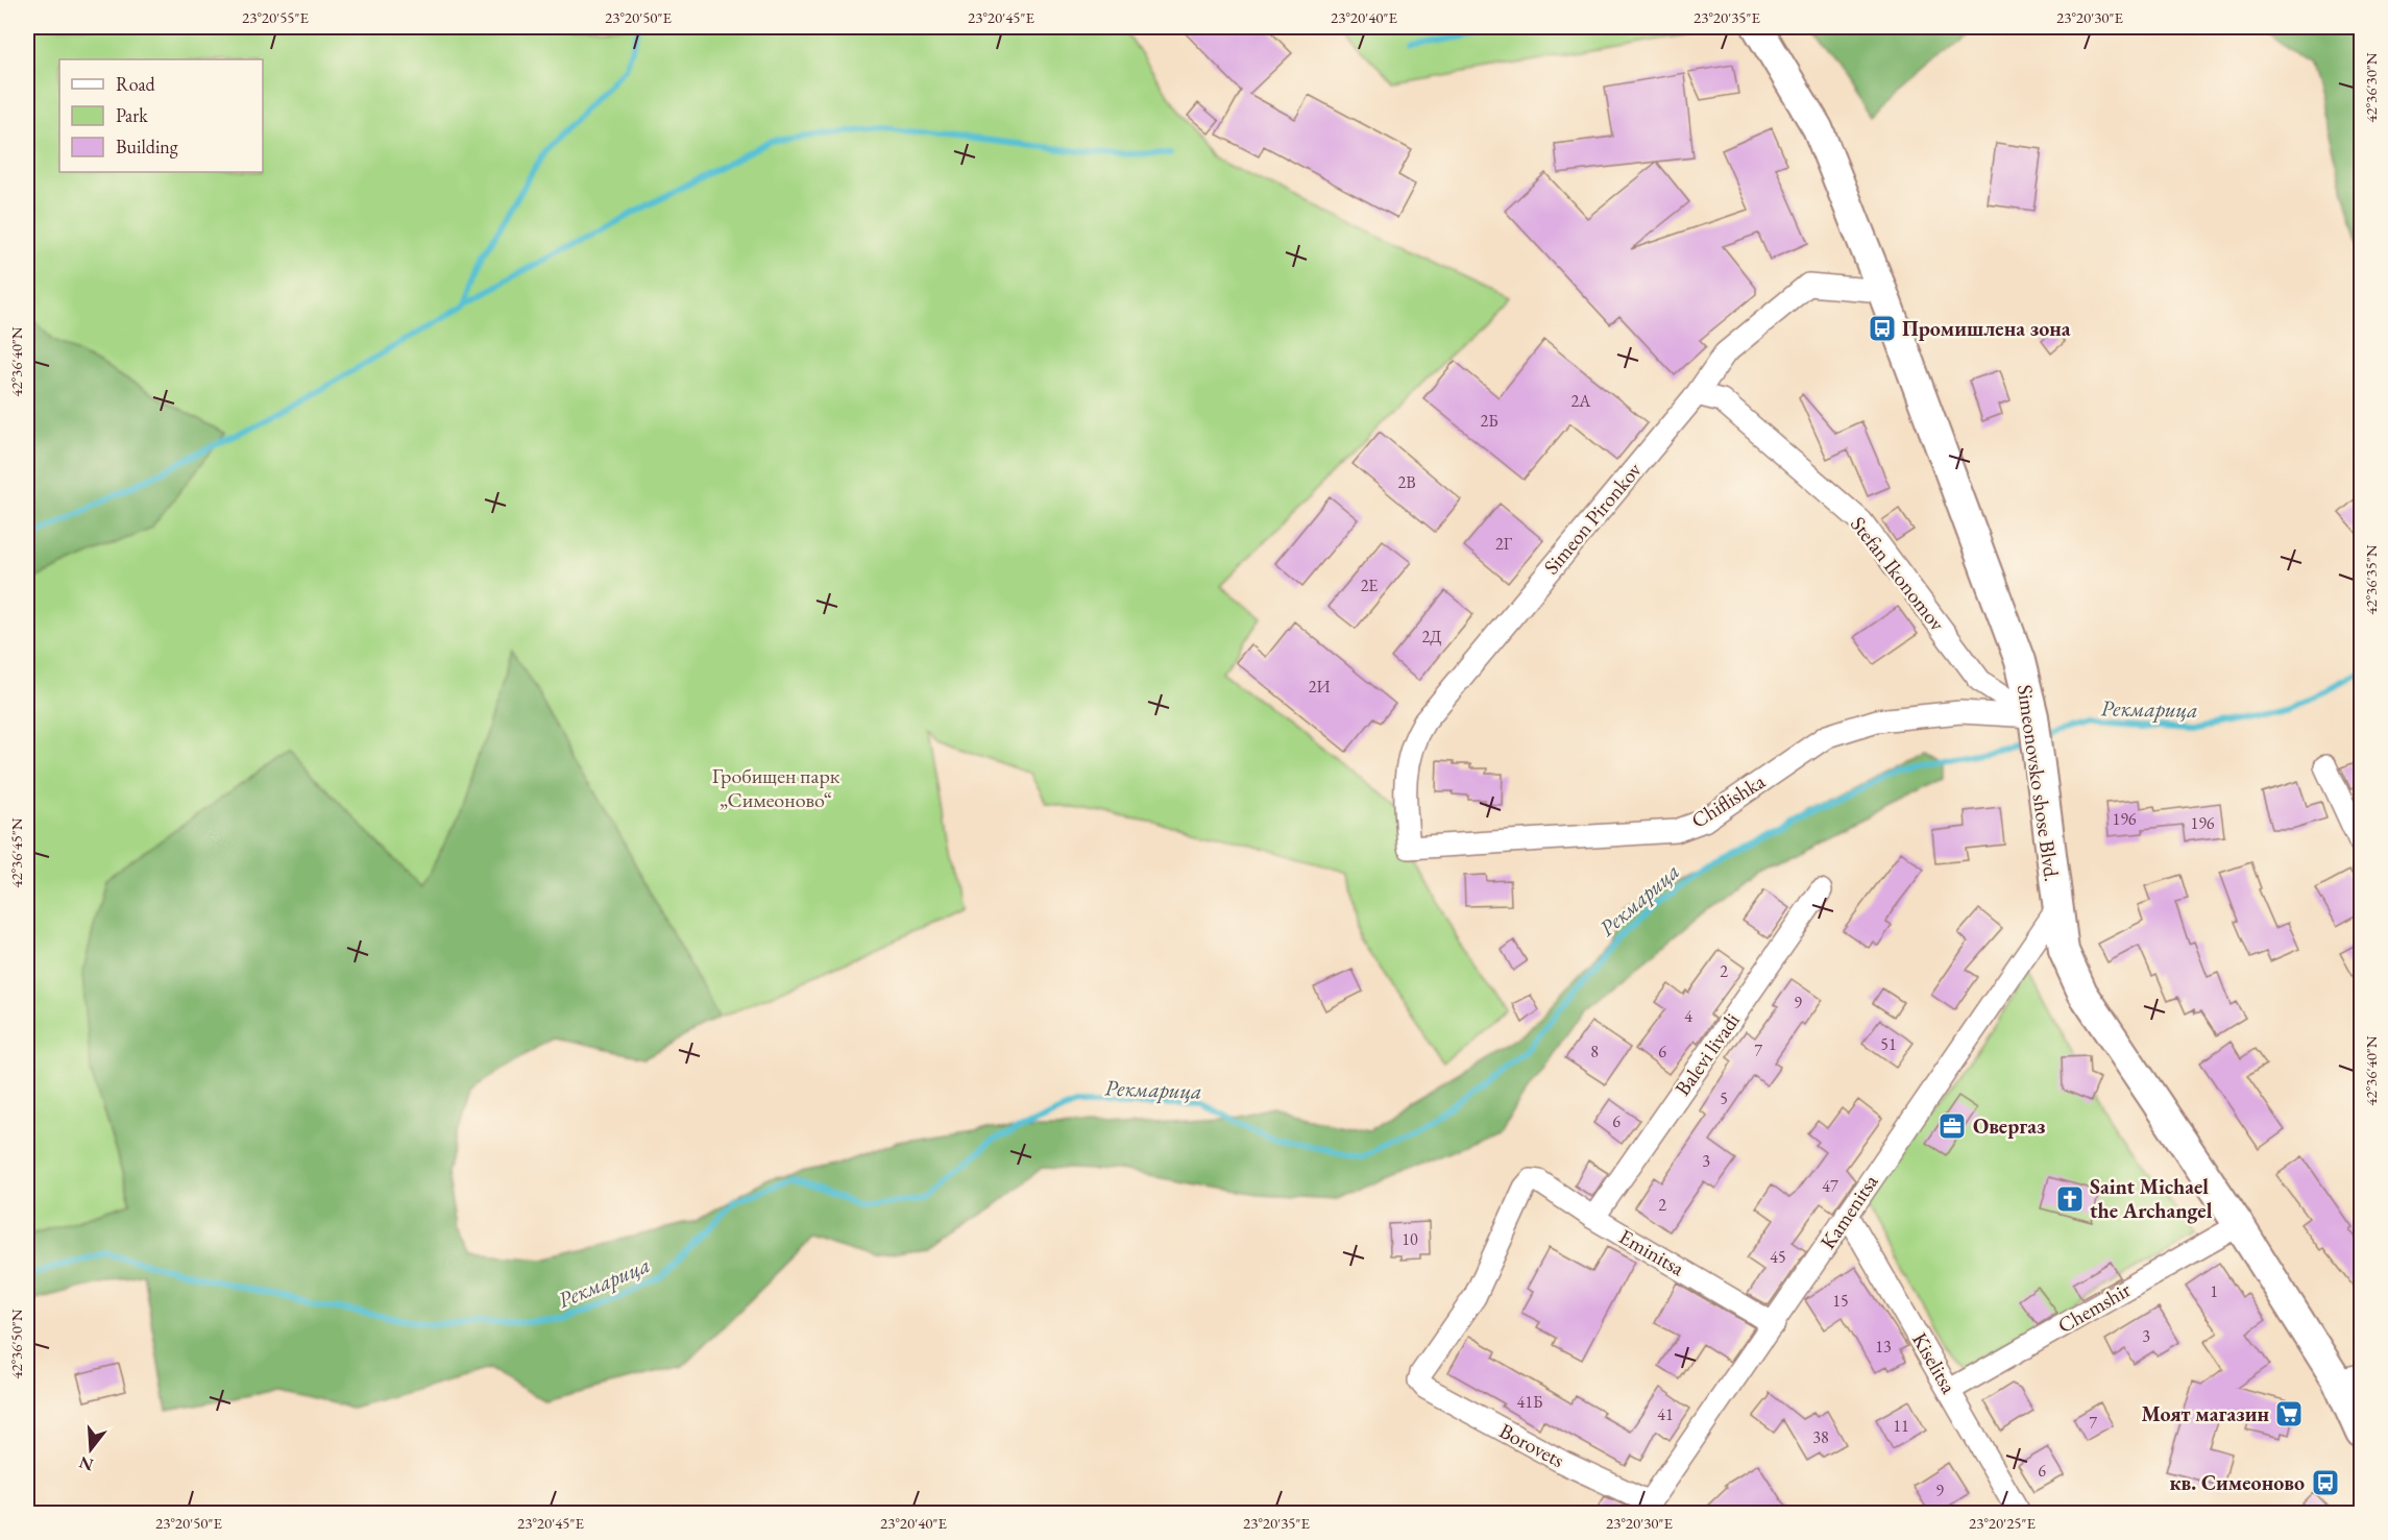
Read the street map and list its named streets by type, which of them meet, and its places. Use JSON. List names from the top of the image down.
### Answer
{
  "streets": {
    "street": [
      "Simeon Pironkov",
      "Stefan Ikonomov",
      "Simeonovsko shose Blvd.",
      "Chiflishka",
      "Balevi livadi",
      "Kamenitsa",
      "Eminitsa",
      "Chemshir",
      "Kiselitsa",
      "Borovets"
    ]
  },
  "crossings": [
    ["Simeon Pironkov", "Stefan Ikonomov"],
    ["Simeon Pironkov", "Simeonovsko shose Blvd."],
    ["Simeon Pironkov", "Chiflishka"],
    ["Stefan Ikonomov", "Simeonovsko shose Blvd."],
    ["Stefan Ikonomov", "Chiflishka"],
    ["Simeonovsko shose Blvd.", "Chiflishka"],
    ["Simeonovsko shose Blvd.", "Kamenitsa"],
    ["Simeonovsko shose Blvd.", "Chemshir"],
    ["Balevi livadi", "Eminitsa"],
    ["Kamenitsa", "Eminitsa"],
    ["Kamenitsa", "Kiselitsa"],
    ["Kamenitsa", "Borovets"],
    ["Eminitsa", "Borovets"],
    ["Chemshir", "Kiselitsa"]
  ],
  "water": ["Рекмарица"],
  "parks": ["Гробищен парк „Симеоново“"],
  "places": {
    "bus stop": ["Промишлена зона", "кв. Симеоново"],
    "office": ["Овергаз"],
    "church": ["Saint Michael the Archangel"],
    "supermarket": ["Моят магазин"]
  },
  "house_numbers": [
    "2А",
    "2Б",
    "2В",
    "2Г",
    "2Е",
    "2Д",
    "2И",
    "196",
    "196",
    "2",
    "9",
    "4",
    "51",
    "7",
    "8",
    "6",
    "5",
    "6",
    "3",
    "47",
    "2",
    "10",
    "45",
    "1",
    "15",
    "3",
    "13",
    "41Б",
    "41",
    "7",
    "11",
    "38",
    "6",
    "9"
  ],
  "legend": ["Road", "Park", "Building"],
  "north": "bottom",
  "coordinates": [
    "23°20'55\"E",
    "23°20'50\"E",
    "23°20'45\"E",
    "23°20'40\"E",
    "23°20'35\"E",
    "23°20'30\"E",
    "42°36'30\"N",
    "42°36'40\"N",
    "42°36'35\"N",
    "42°36'45\"N",
    "42°36'50\"N",
    "23°20'25\"E"
  ]
}
